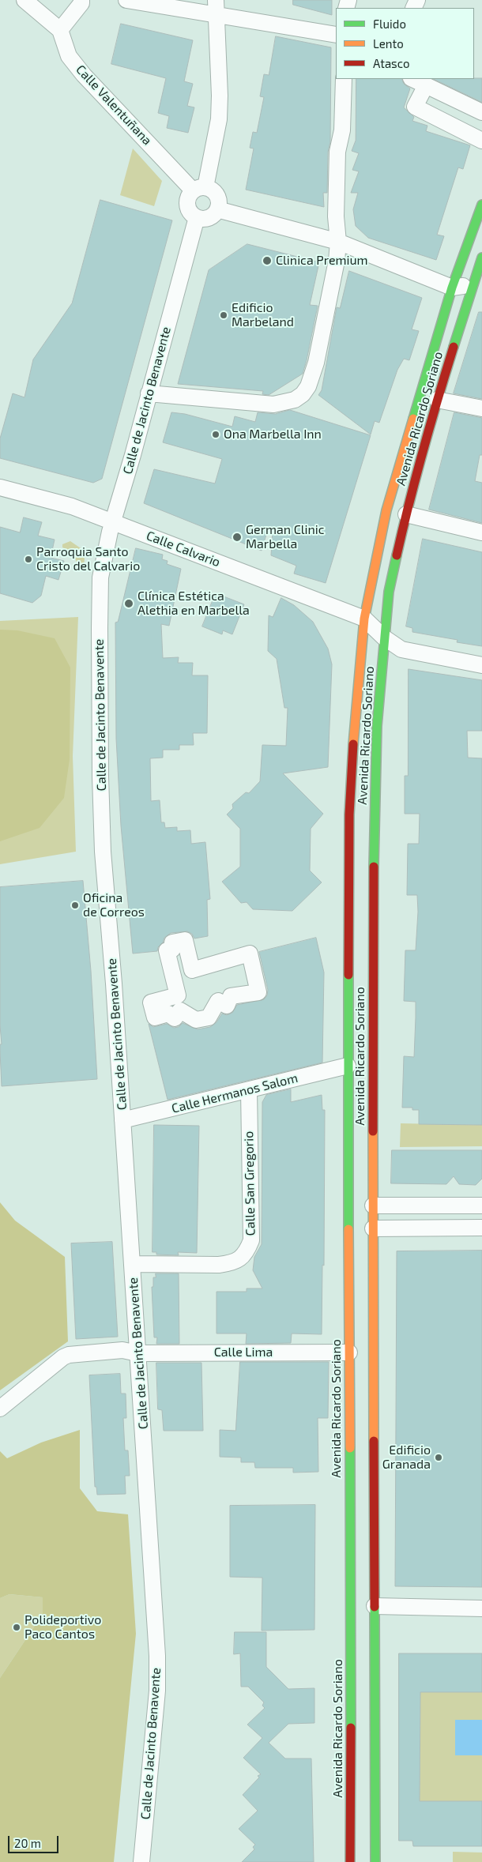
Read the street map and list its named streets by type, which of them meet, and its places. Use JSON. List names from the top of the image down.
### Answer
{
  "streets": {
    "main road": ["Avenida Ricardo Soriano"],
    "street": [
      "Calle Valentuñana",
      "Calle de Jacinto Benavente",
      "Calle Calvario",
      "Calle Hermanos Salom",
      "Calle San Gregorio",
      "Calle Lima"
    ]
  },
  "crossings": [
    ["Calle Valentuñana", "Calle de Jacinto Benavente"],
    ["Calle de Jacinto Benavente", "Calle Calvario"],
    ["Calle de Jacinto Benavente", "Calle Hermanos Salom"],
    ["Calle de Jacinto Benavente", "Calle San Gregorio"],
    ["Calle de Jacinto Benavente", "Calle Lima"],
    ["Avenida Ricardo Soriano", "Calle Calvario"],
    ["Avenida Ricardo Soriano", "Calle Hermanos Salom"],
    ["Avenida Ricardo Soriano", "Calle Lima"],
    ["Calle Hermanos Salom", "Calle San Gregorio"]
  ],
  "places": [
    "Clinica Premium",
    "Edificio Marbeland",
    "Ona Marbella Inn",
    "German Clinic Marbella",
    "Parroquia Santo Cristo del Calvario",
    "Clínica Estética Alethia en Marbella",
    "Oficina de Correos",
    "Edificio Granada",
    "Polideportivo Paco Cantos"
  ],
  "legend": ["Fluido", "Lento", "Atasco"],
  "scale_bar": "20 m"
}
